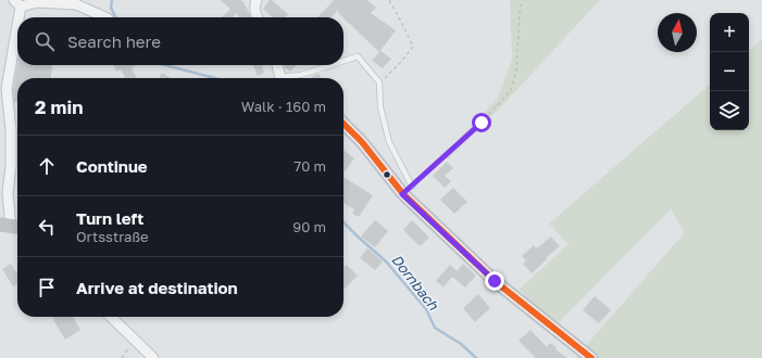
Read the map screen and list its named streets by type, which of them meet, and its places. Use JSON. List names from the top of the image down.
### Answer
{
  "water": ["Dornbach"],
  "north": "top",
  "page": {
    "map_buttons": ["+", "−"],
    "search": "Search here",
    "heading": ["2 min", "Walk · 160 m"],
    "list": [
      ["Continue", "70 m"],
      ["Turn left", "Ortsstraße", "90 m"],
      "Arrive at destination"
    ]
  }
}
